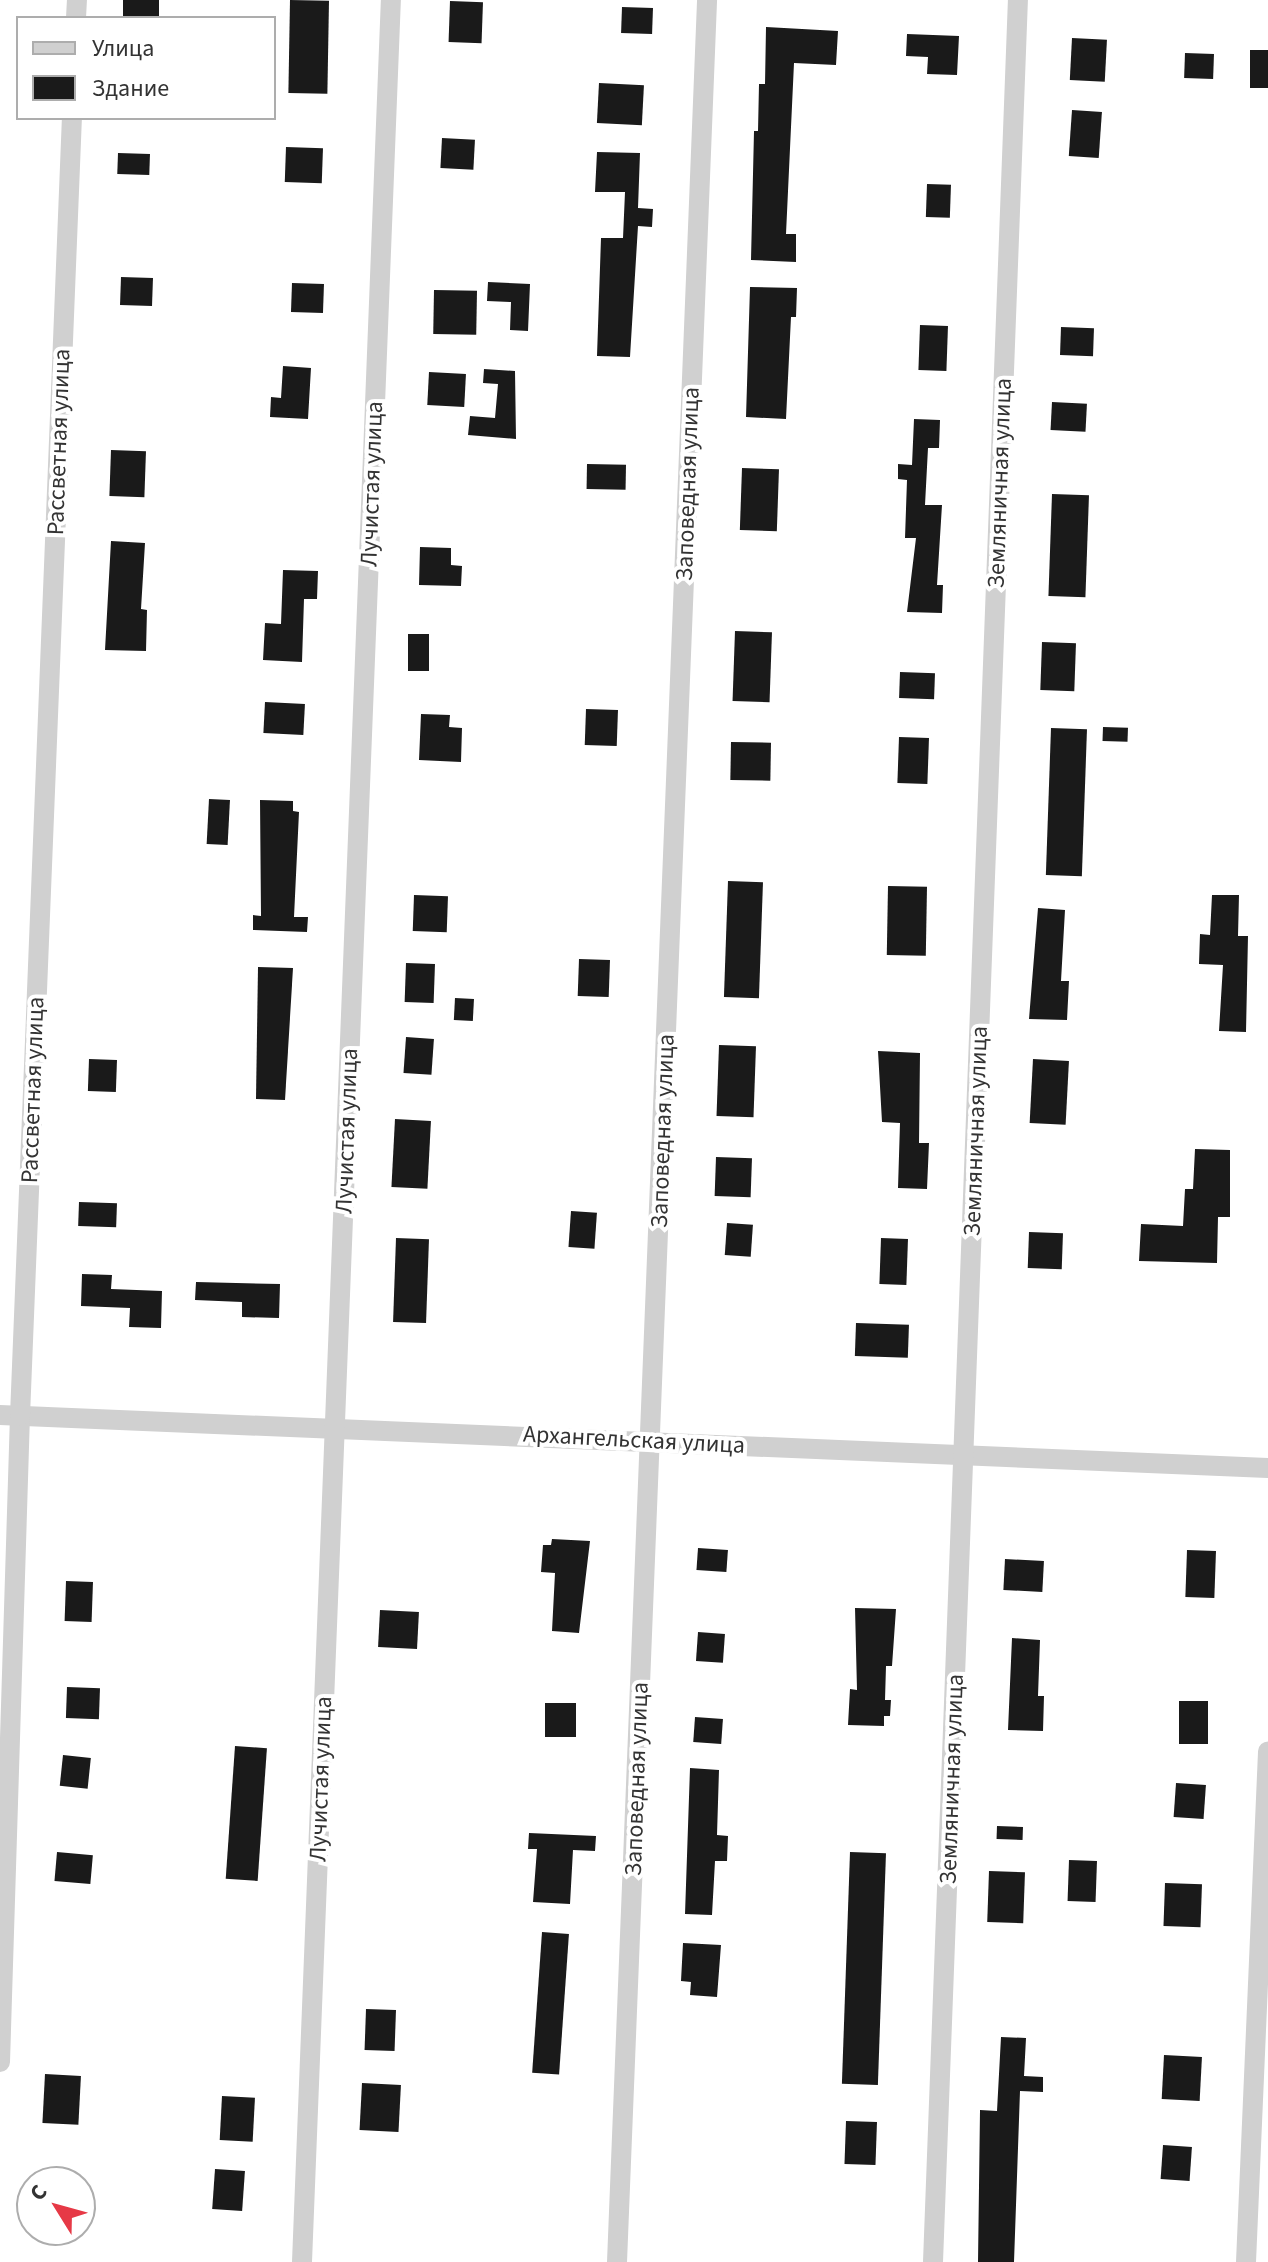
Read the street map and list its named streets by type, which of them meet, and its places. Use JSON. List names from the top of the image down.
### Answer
{
  "streets": {
    "street": [
      "Рассветная улица",
      "Земляничная улица",
      "Лучистая улица",
      "Заповедная улица",
      "Архангельская улица"
    ]
  },
  "crossings": [
    ["Рассветная улица", "Архангельская улица"],
    ["Земляничная улица", "Архангельская улица"],
    ["Лучистая улица", "Архангельская улица"],
    ["Заповедная улица", "Архангельская улица"]
  ],
  "legend": ["Улица", "Здание"],
  "north": "top left"
}
